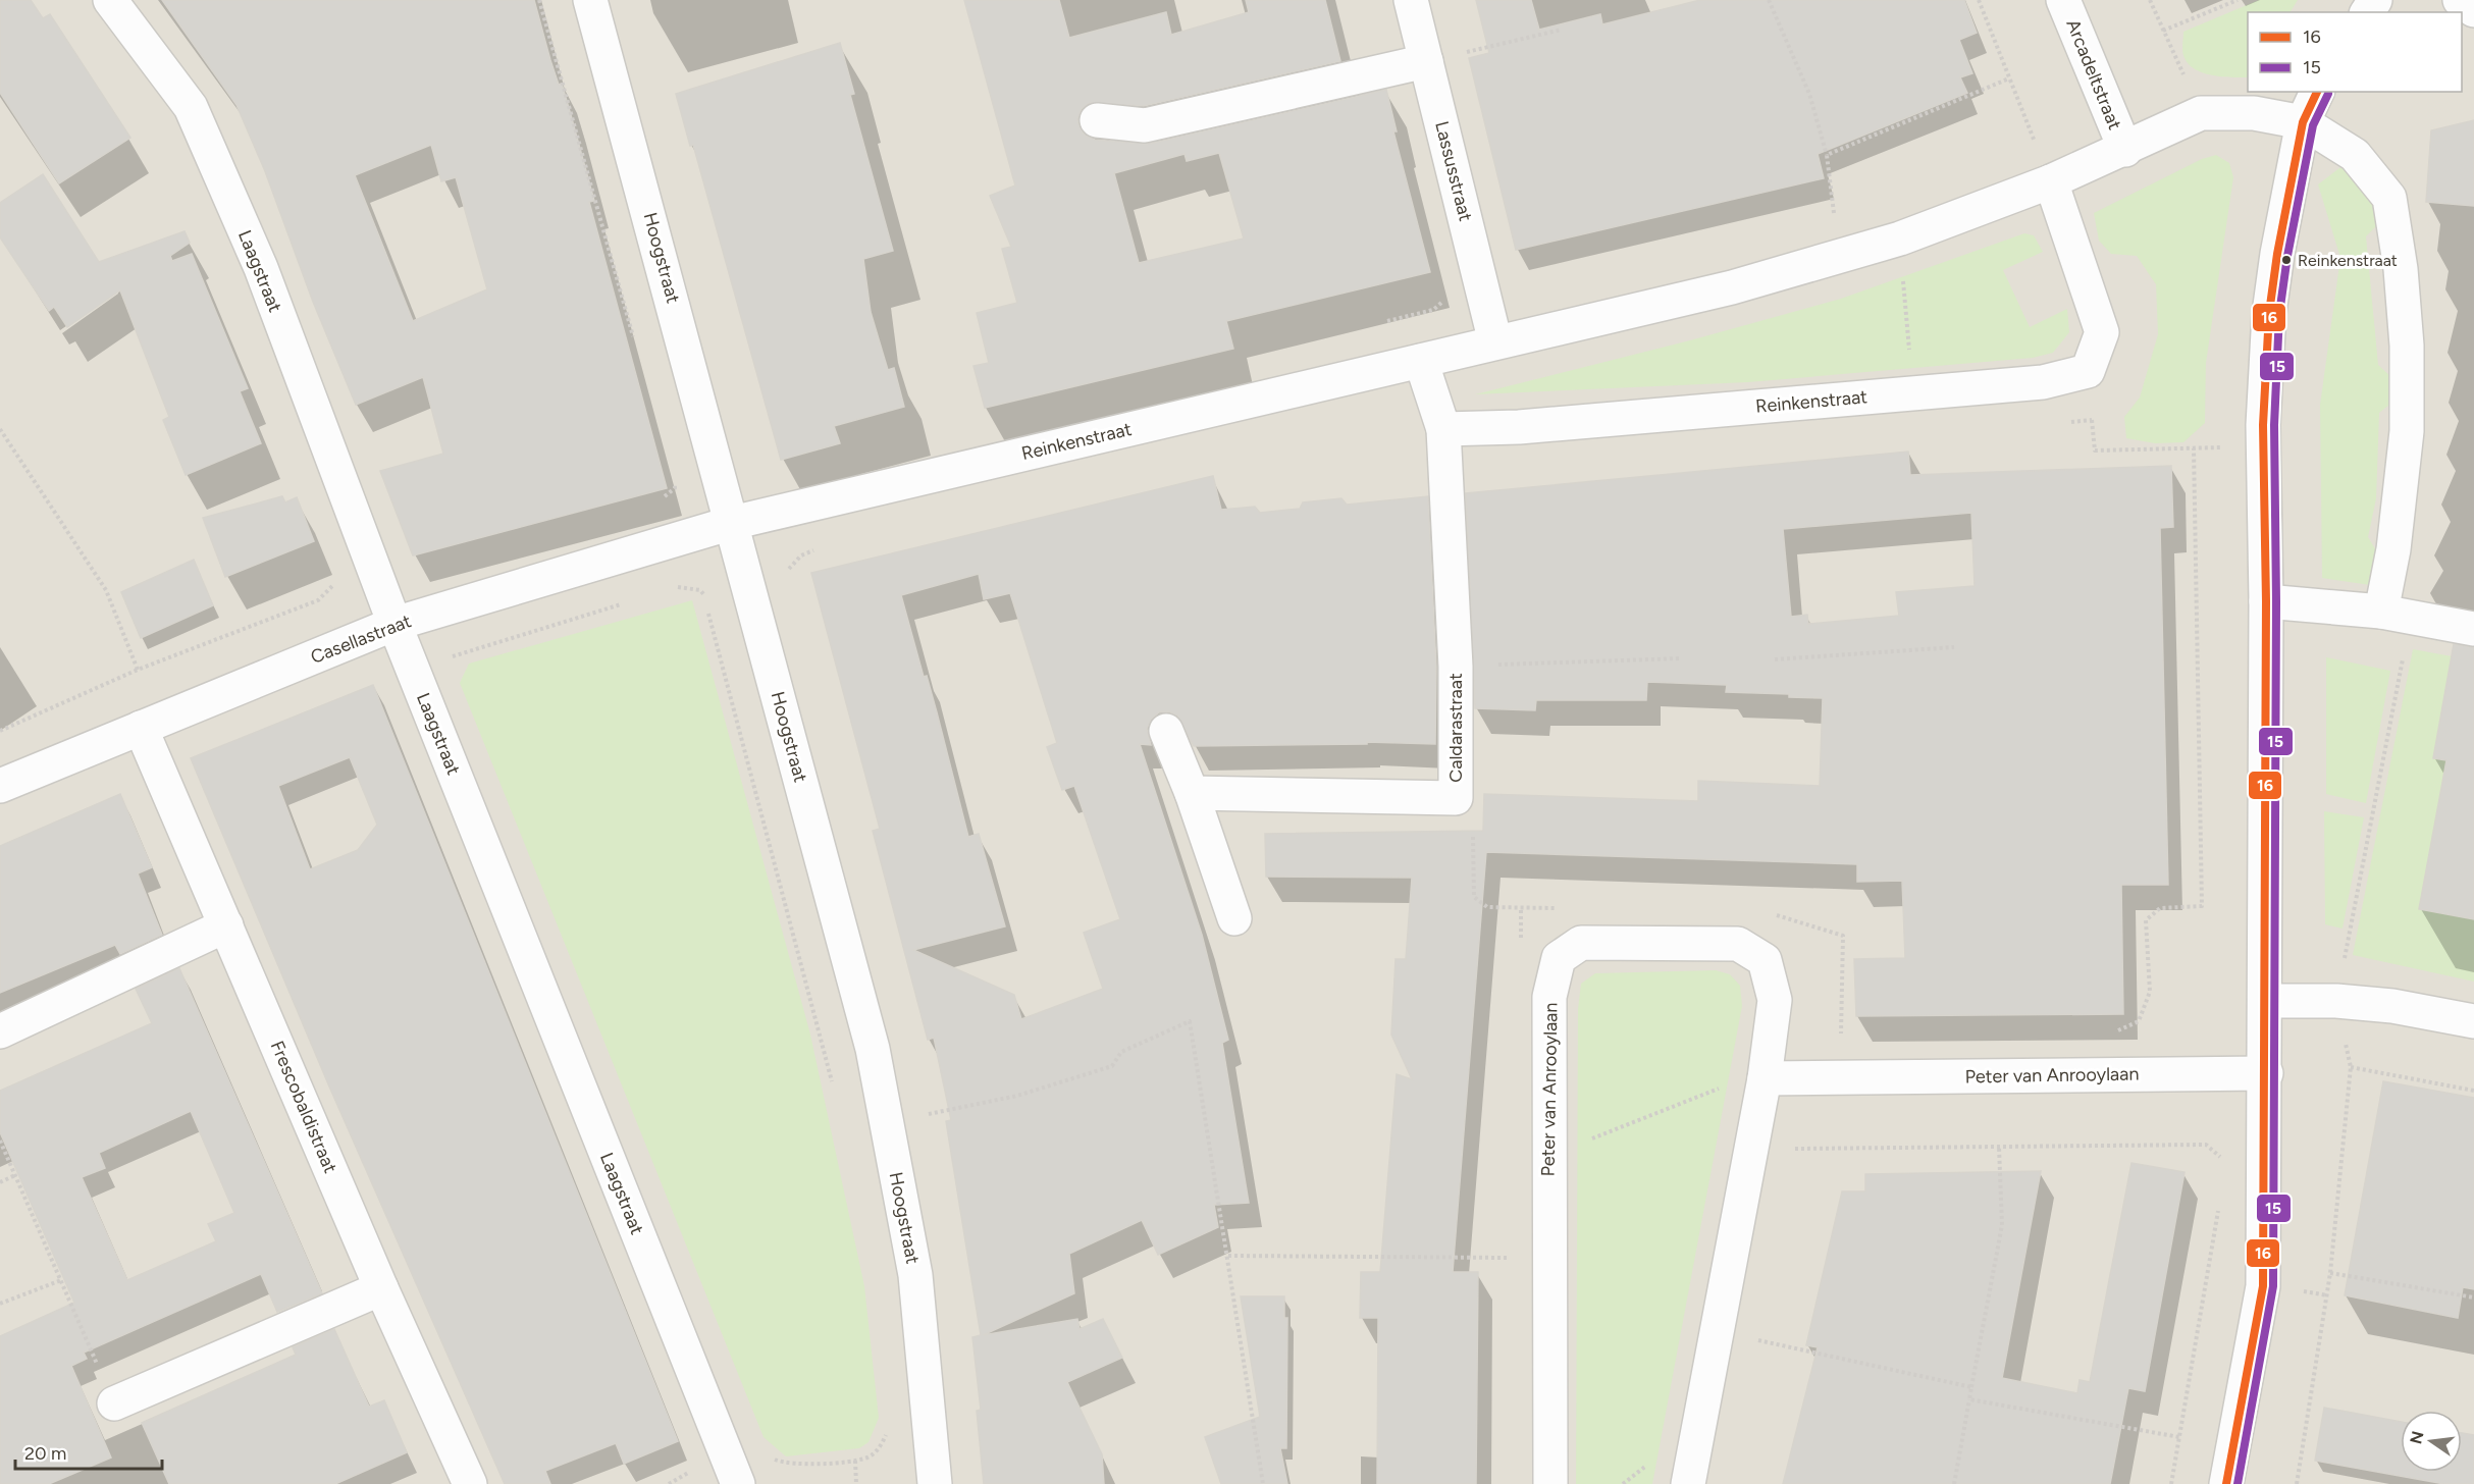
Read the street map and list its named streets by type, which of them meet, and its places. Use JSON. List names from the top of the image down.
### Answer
{
  "streets": {
    "street": [
      "Arcadeltstraat",
      "Lassusstraat",
      "Hoogstraat",
      "Laagstraat",
      "Reinkenstraat",
      "Casellastraat",
      "Caldarastraat",
      "Peter van Anrooylaan",
      "Frescobaldistraat"
    ]
  },
  "crossings": [
    ["Arcadeltstraat", "Reinkenstraat"],
    ["Lassusstraat", "Reinkenstraat"],
    ["Hoogstraat", "Reinkenstraat"],
    ["Hoogstraat", "Casellastraat"],
    ["Laagstraat", "Casellastraat"],
    ["Reinkenstraat", "Casellastraat"],
    ["Reinkenstraat", "Caldarastraat"],
    ["Casellastraat", "Frescobaldistraat"]
  ],
  "places": ["Reinkenstraat"],
  "lines": ["transit line 16", "transit line 15"],
  "legend": ["16", "15"],
  "scale_bar": "20 m",
  "north": "left"
}
